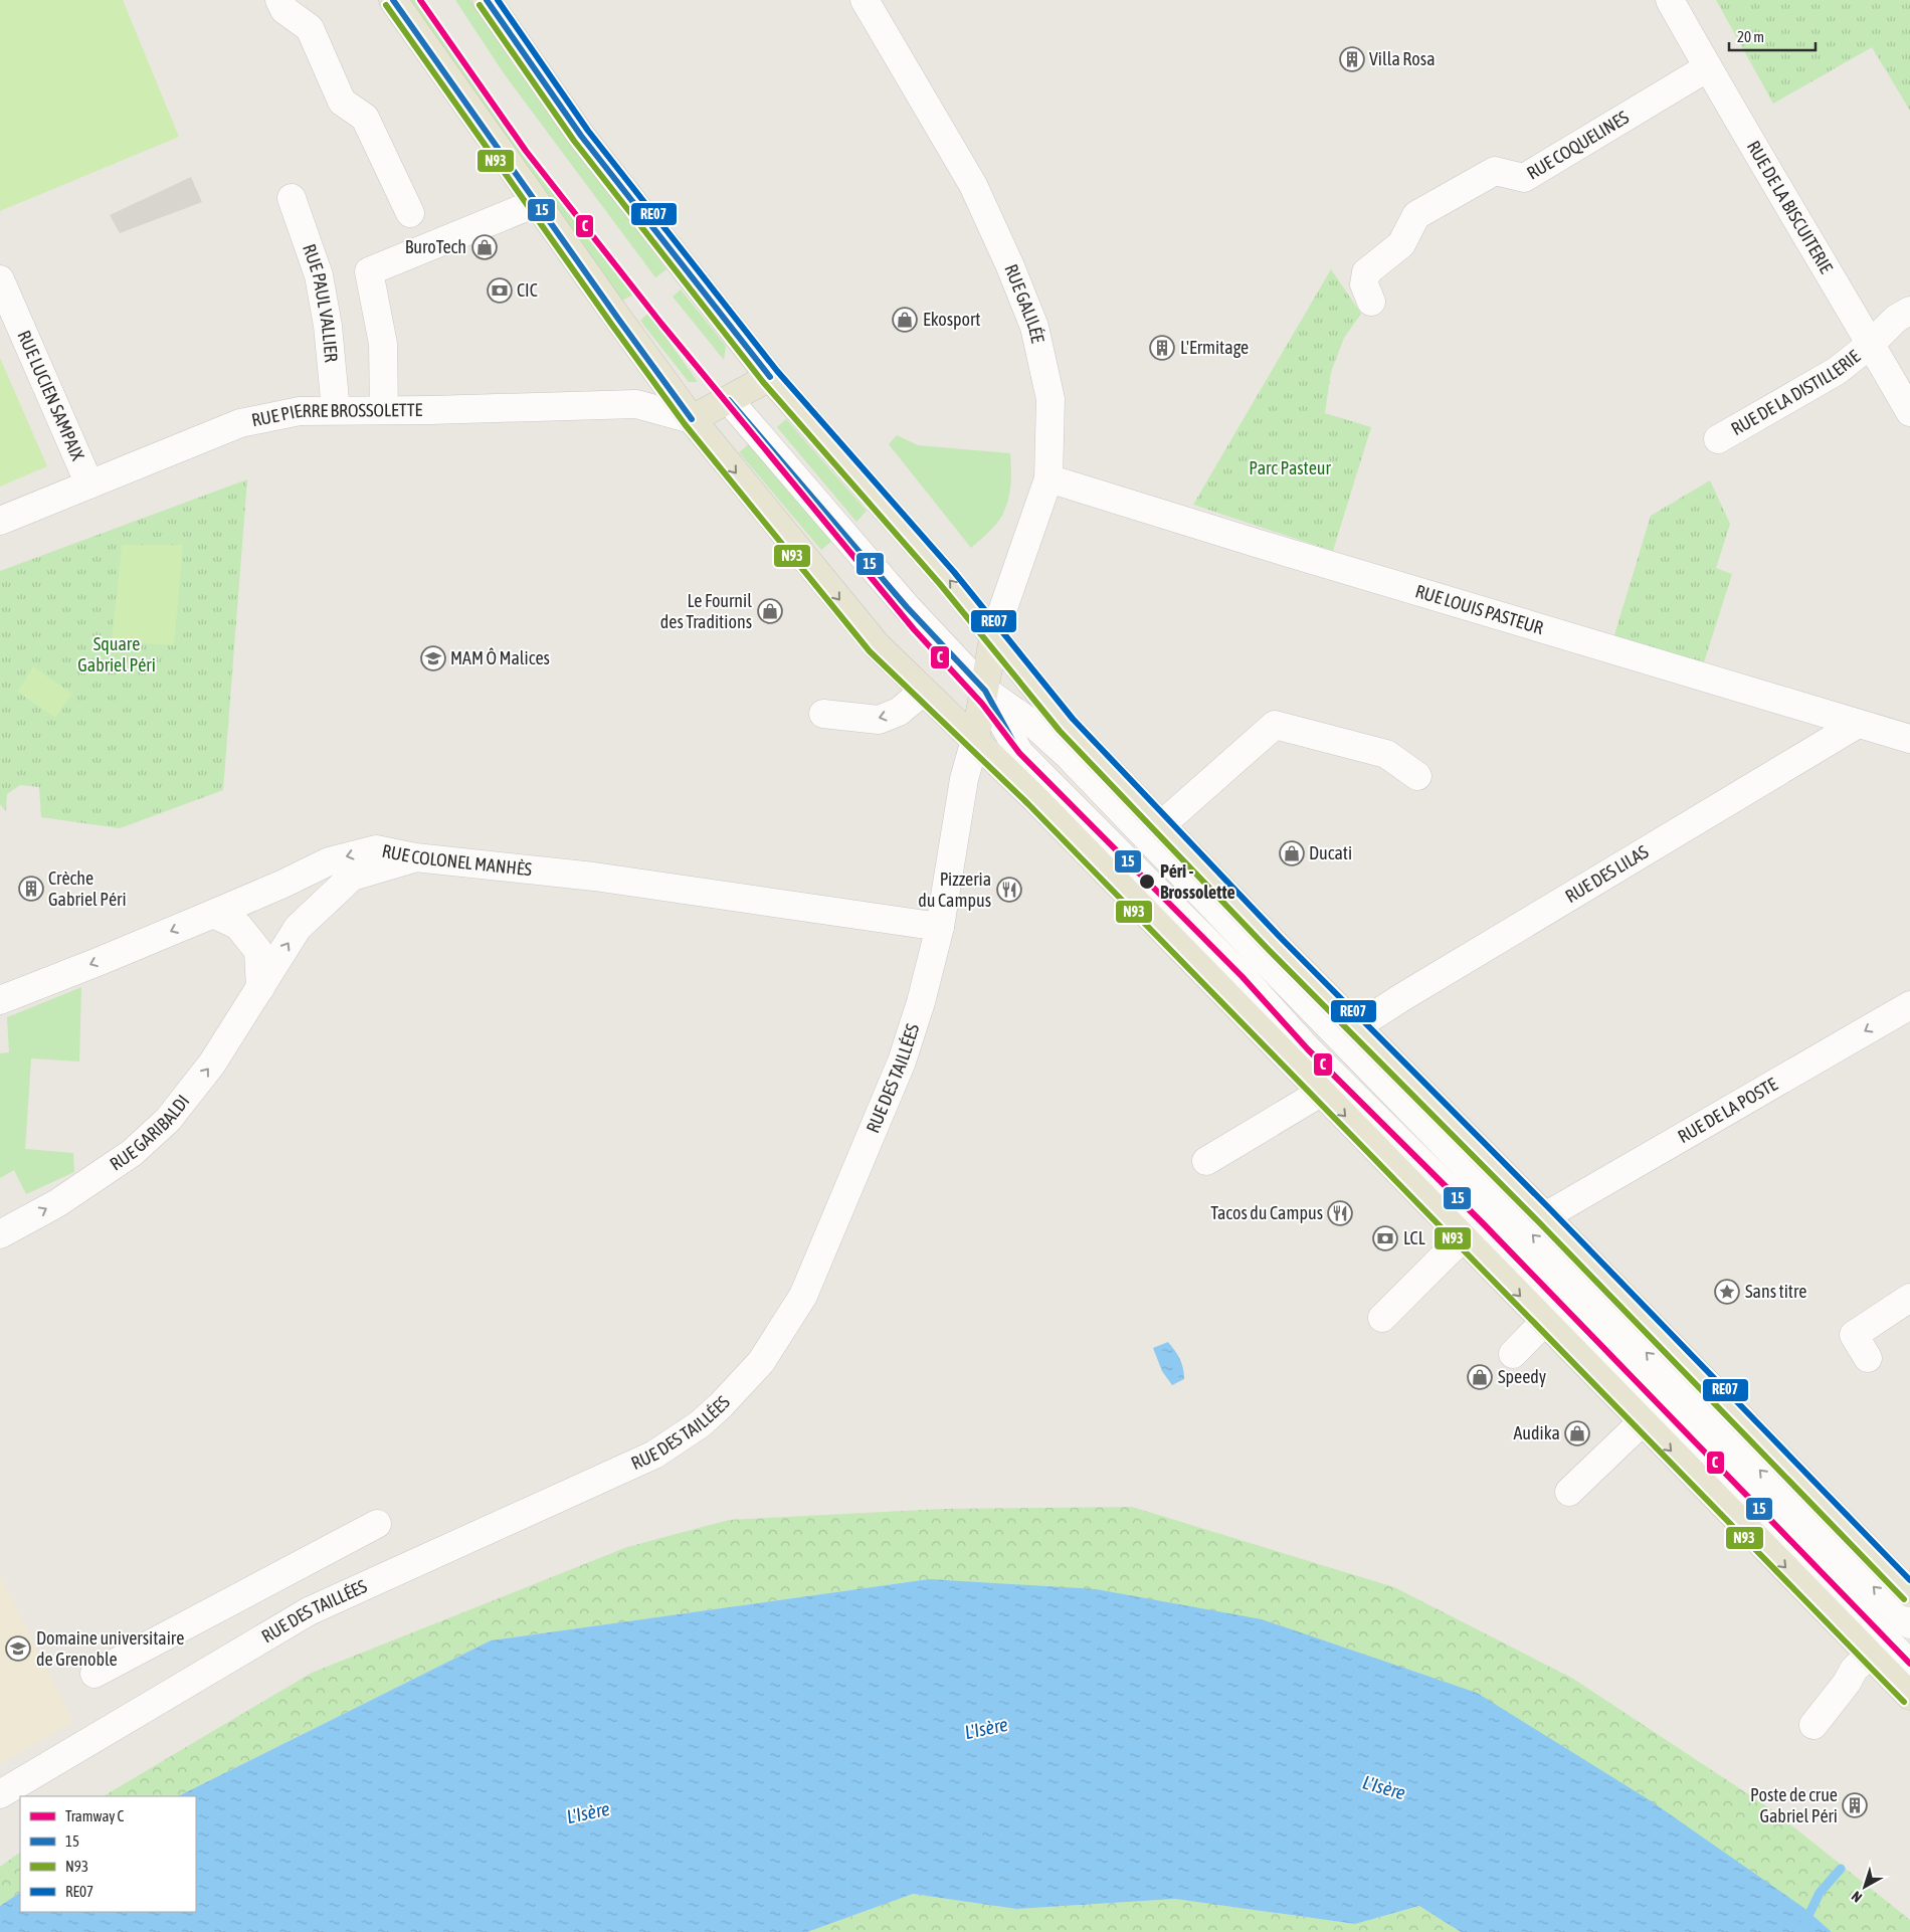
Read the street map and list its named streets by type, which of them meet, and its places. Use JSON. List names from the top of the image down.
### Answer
{
  "streets": {
    "street": [
      "RUE COQUELINES",
      "RUE DE LA BISCUITERIE",
      "RUE PAUL VALLIER",
      "RUE GALILÉE",
      "RUE DE LA DISTILLERIE",
      "RUE LUCIEN SAMPAIX",
      "RUE PIERRE BROSSOLETTE",
      "RUE LOUIS PASTEUR",
      "RUE COLONEL MANHÈS",
      "RUE DES LILAS",
      "RUE DES TAILLÉES",
      "RUE DE LA POSTE",
      "RUE GARIBALDI"
    ]
  },
  "crossings": [
    ["RUE COQUELINES", "RUE DE LA BISCUITERIE"],
    ["RUE DE LA BISCUITERIE", "RUE DE LA DISTILLERIE"],
    ["RUE PAUL VALLIER", "RUE PIERRE BROSSOLETTE"],
    ["RUE GALILÉE", "RUE LOUIS PASTEUR"],
    ["RUE LUCIEN SAMPAIX", "RUE PIERRE BROSSOLETTE"],
    ["RUE LOUIS PASTEUR", "RUE DES LILAS"],
    ["RUE COLONEL MANHÈS", "RUE DES TAILLÉES"],
    ["RUE COLONEL MANHÈS", "RUE GARIBALDI"]
  ],
  "one_way": ["RUE COLONEL MANHÈS", "RUE DE LA POSTE", "RUE GARIBALDI"],
  "water": ["L'Isère"],
  "parks": ["Parc Pasteur", "Square Gabriel Péri"],
  "places": {
    "building": [
      "Villa Rosa",
      "L'Ermitage",
      "Crèche Gabriel Péri",
      "Poste de crue Gabriel Péri"
    ],
    "shop": [
      "BuroTech",
      "Ekosport",
      "Le Fournil des Traditions",
      "Ducati",
      "Speedy",
      "Audika"
    ],
    "bank": ["CIC", "LCL"],
    "school or university": ["MAM Ô Malices", "Domaine universitaire de Grenoble"],
    "other": ["Péri - Brossolette"],
    "restaurant": ["Pizzeria du Campus", "Tacos du Campus"],
    "place": ["Sans titre"]
  },
  "lines": [
    "tram line C",
    "transit line 15",
    "transit line RE07",
    "transit line N93"
  ],
  "legend": [
    "Tramway C",
    "15",
    "N93",
    "RE07"
  ],
  "scale_bar": "20 m",
  "north": "bottom left"
}
